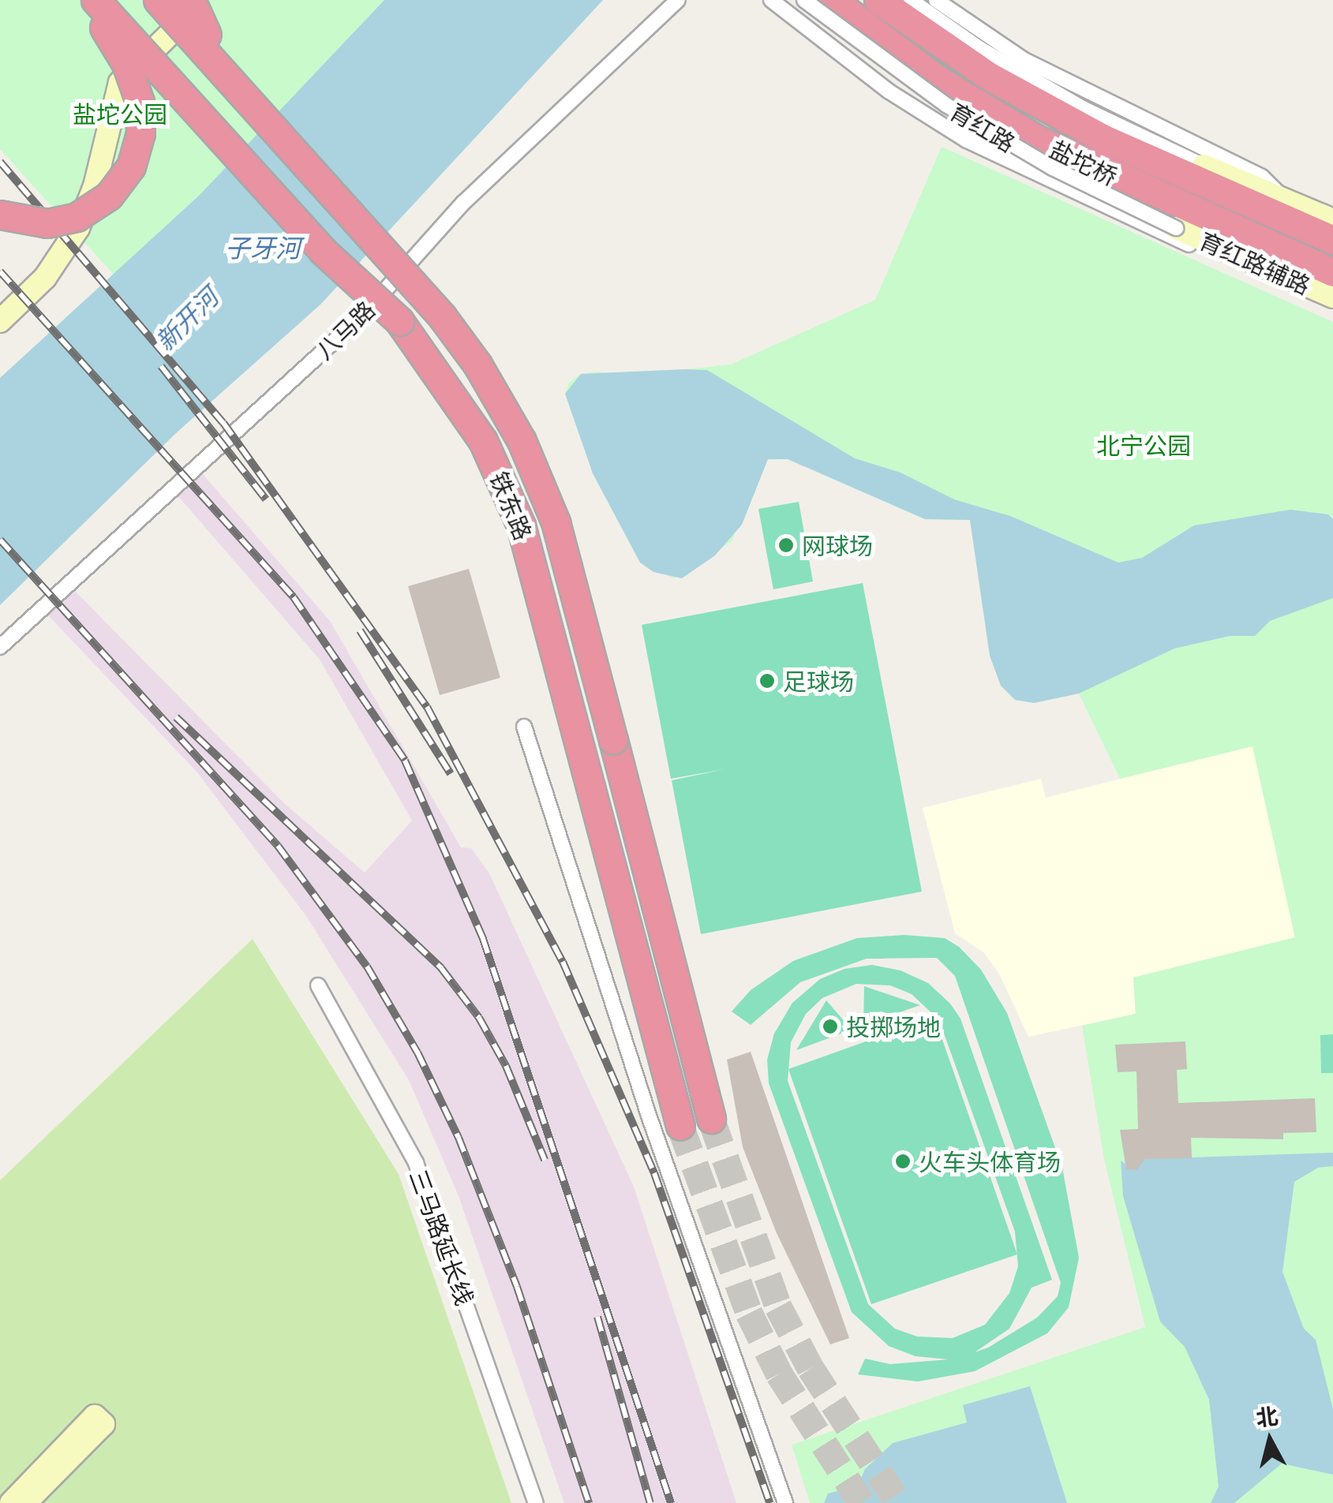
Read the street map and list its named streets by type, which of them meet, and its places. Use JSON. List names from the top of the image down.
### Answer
{
  "streets": {
    "highway": ["育红路", "盐坨桥", "铁东路"],
    "street": ["育红路辅路", "八马路", "三马路延长线"]
  },
  "crossings": [
    ["育红路", "盐坨桥"],
    ["育红路", "育红路辅路"],
    ["盐坨桥", "育红路辅路"]
  ],
  "water": ["子牙河", "新开河"],
  "parks": ["盐坨公园", "北宁公园"],
  "places": [
    "网球场",
    "足球场",
    "投掷场地",
    "火车头体育场"
  ],
  "north": "top"
}
